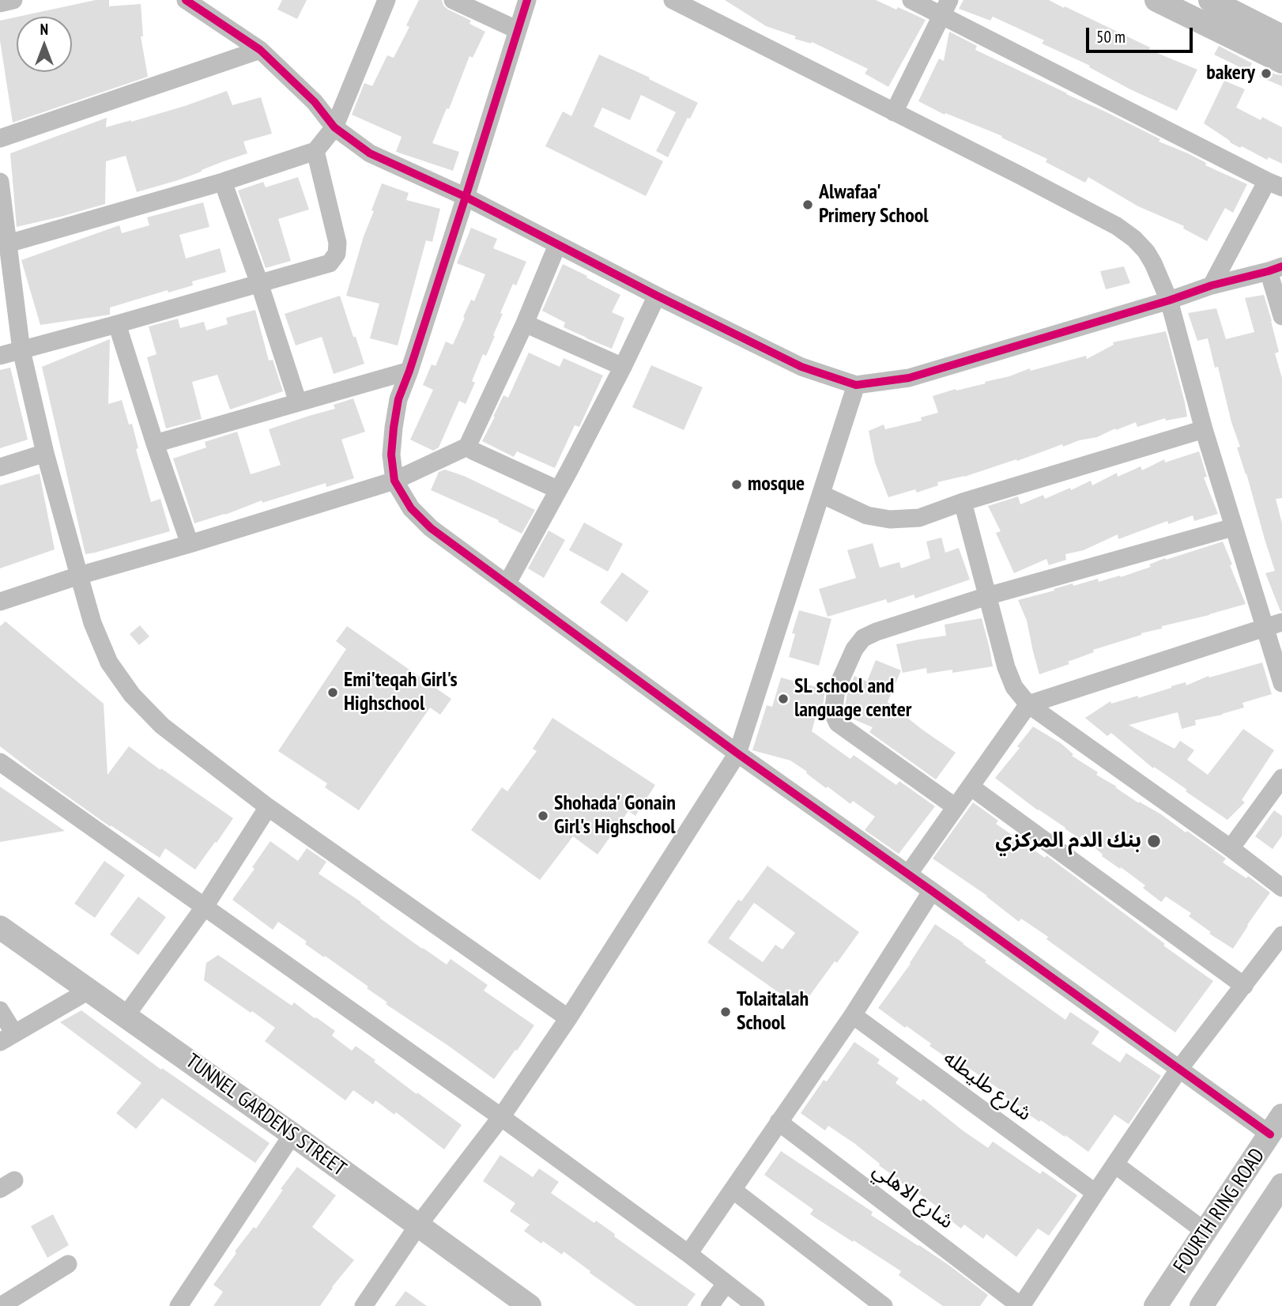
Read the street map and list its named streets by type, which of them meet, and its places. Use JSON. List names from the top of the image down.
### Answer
{
  "streets": {
    "main road": ["TUNNEL GARDENS STREET", "FOURTH RING ROAD"],
    "street": ["شارع طليطله", "شارع الاهلي"]
  },
  "places": [
    "bakery",
    "Alwafaa' Primery School",
    "mosque",
    "Emi'teqah Girl's Highschool",
    "SL school and language center",
    "Shohada' Gonain Girl's Highschool",
    "بنك الدم المركزي",
    "Tolaitalah School"
  ],
  "scale_bar": "50 m",
  "north": "top"
}
